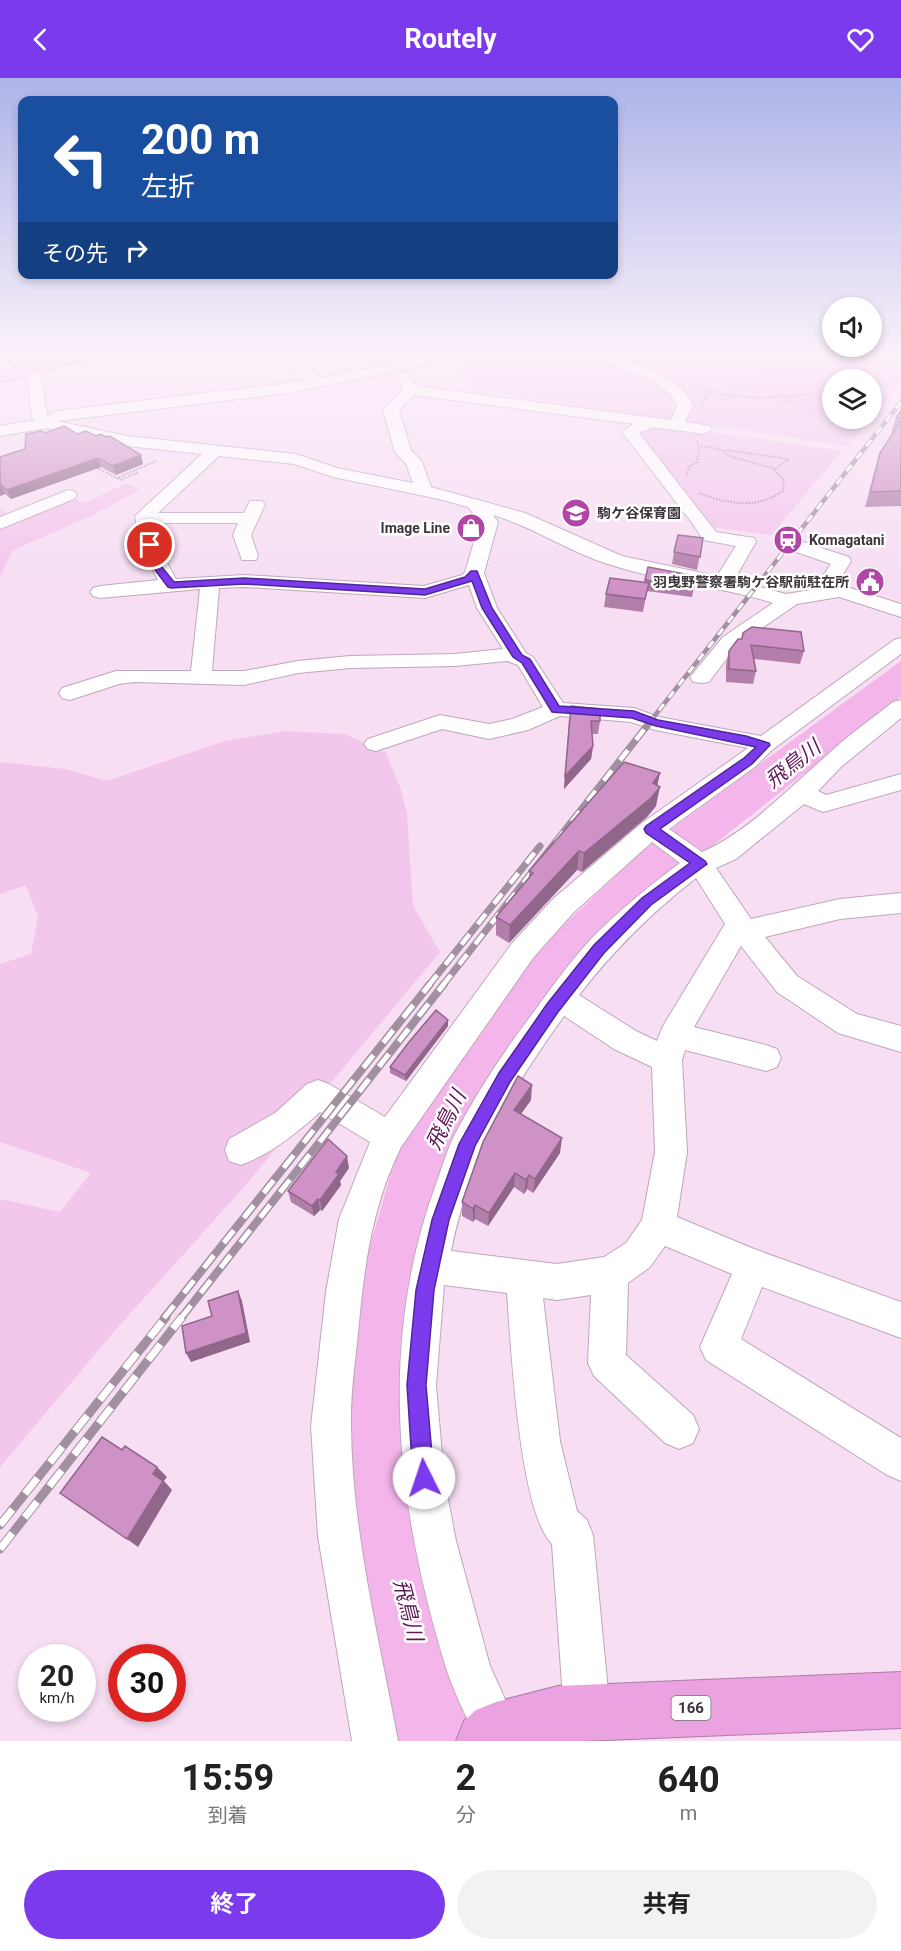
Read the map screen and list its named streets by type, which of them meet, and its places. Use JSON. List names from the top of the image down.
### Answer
{
  "streets": {
    "highway": ["166"]
  },
  "water": ["飛鳥川"],
  "places": {
    "school or university": ["駒ケ谷保育園"],
    "shop": ["Image Line"],
    "station": ["Komagatani"],
    "public building": ["羽曳野警察署駒ケ谷駅前駐在所"]
  },
  "page": {
    "header": "Routely",
    "turn": ["200 m", "左折"],
    "then": "その先",
    "speed": "20 km/h",
    "limit": "30",
    "eta": [
      "15:59",
      "到着",
      "2",
      "分",
      "640",
      "m"
    ],
    "buttons": ["終了", "共有"]
  }
}
